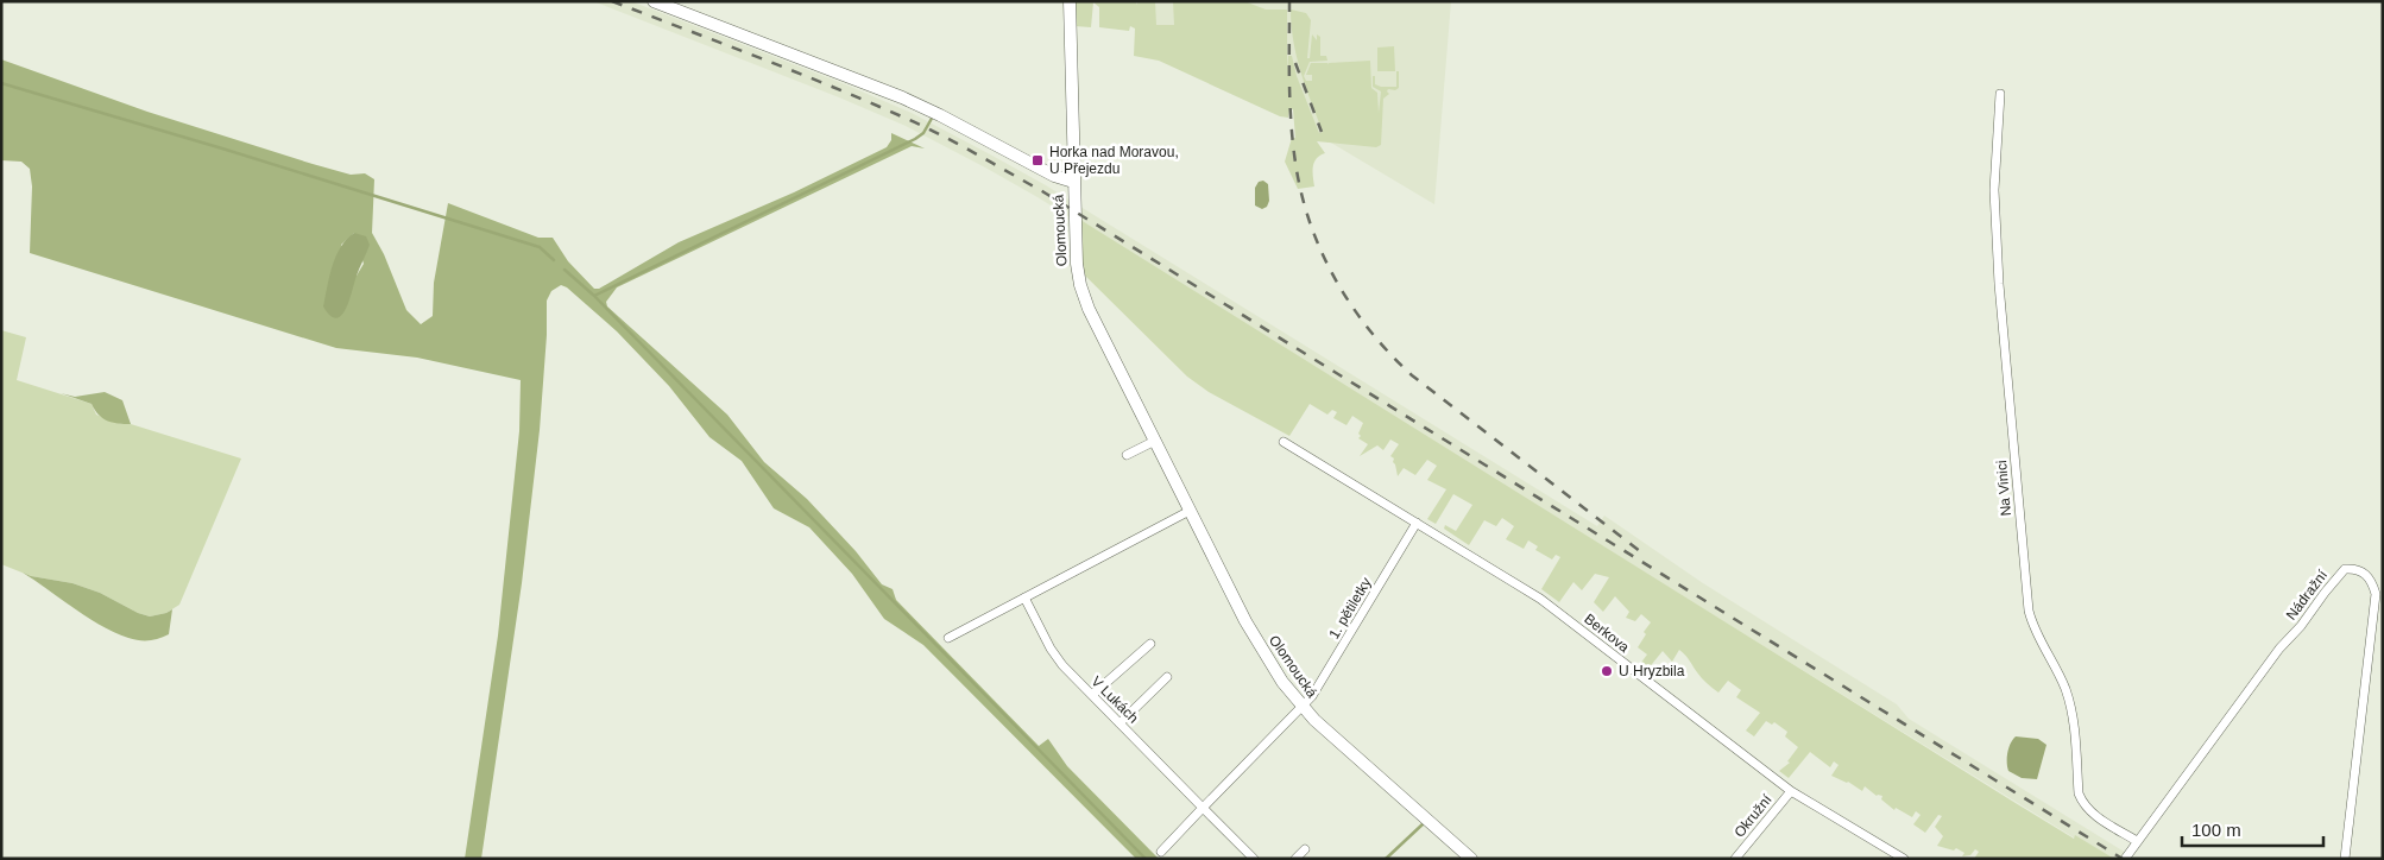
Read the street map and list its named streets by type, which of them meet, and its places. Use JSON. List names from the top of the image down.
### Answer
{
  "streets": {
    "street": [
      "Olomoucká",
      "Na Vinici",
      "Nádražní",
      "1. pětiletky",
      "Berkova",
      "V Lukách",
      "Okružní"
    ]
  },
  "crossings": [
    ["Olomoucká", "1. pětiletky"],
    ["Na Vinici", "Nádražní"],
    ["1. pětiletky", "Berkova"],
    ["Berkova", "Okružní"]
  ],
  "places": {
    "transit": ["Horka nad Moravou, U Přejezdu"],
    "other": ["U Hryzbila"]
  },
  "scale_bar": "100 m"
}
